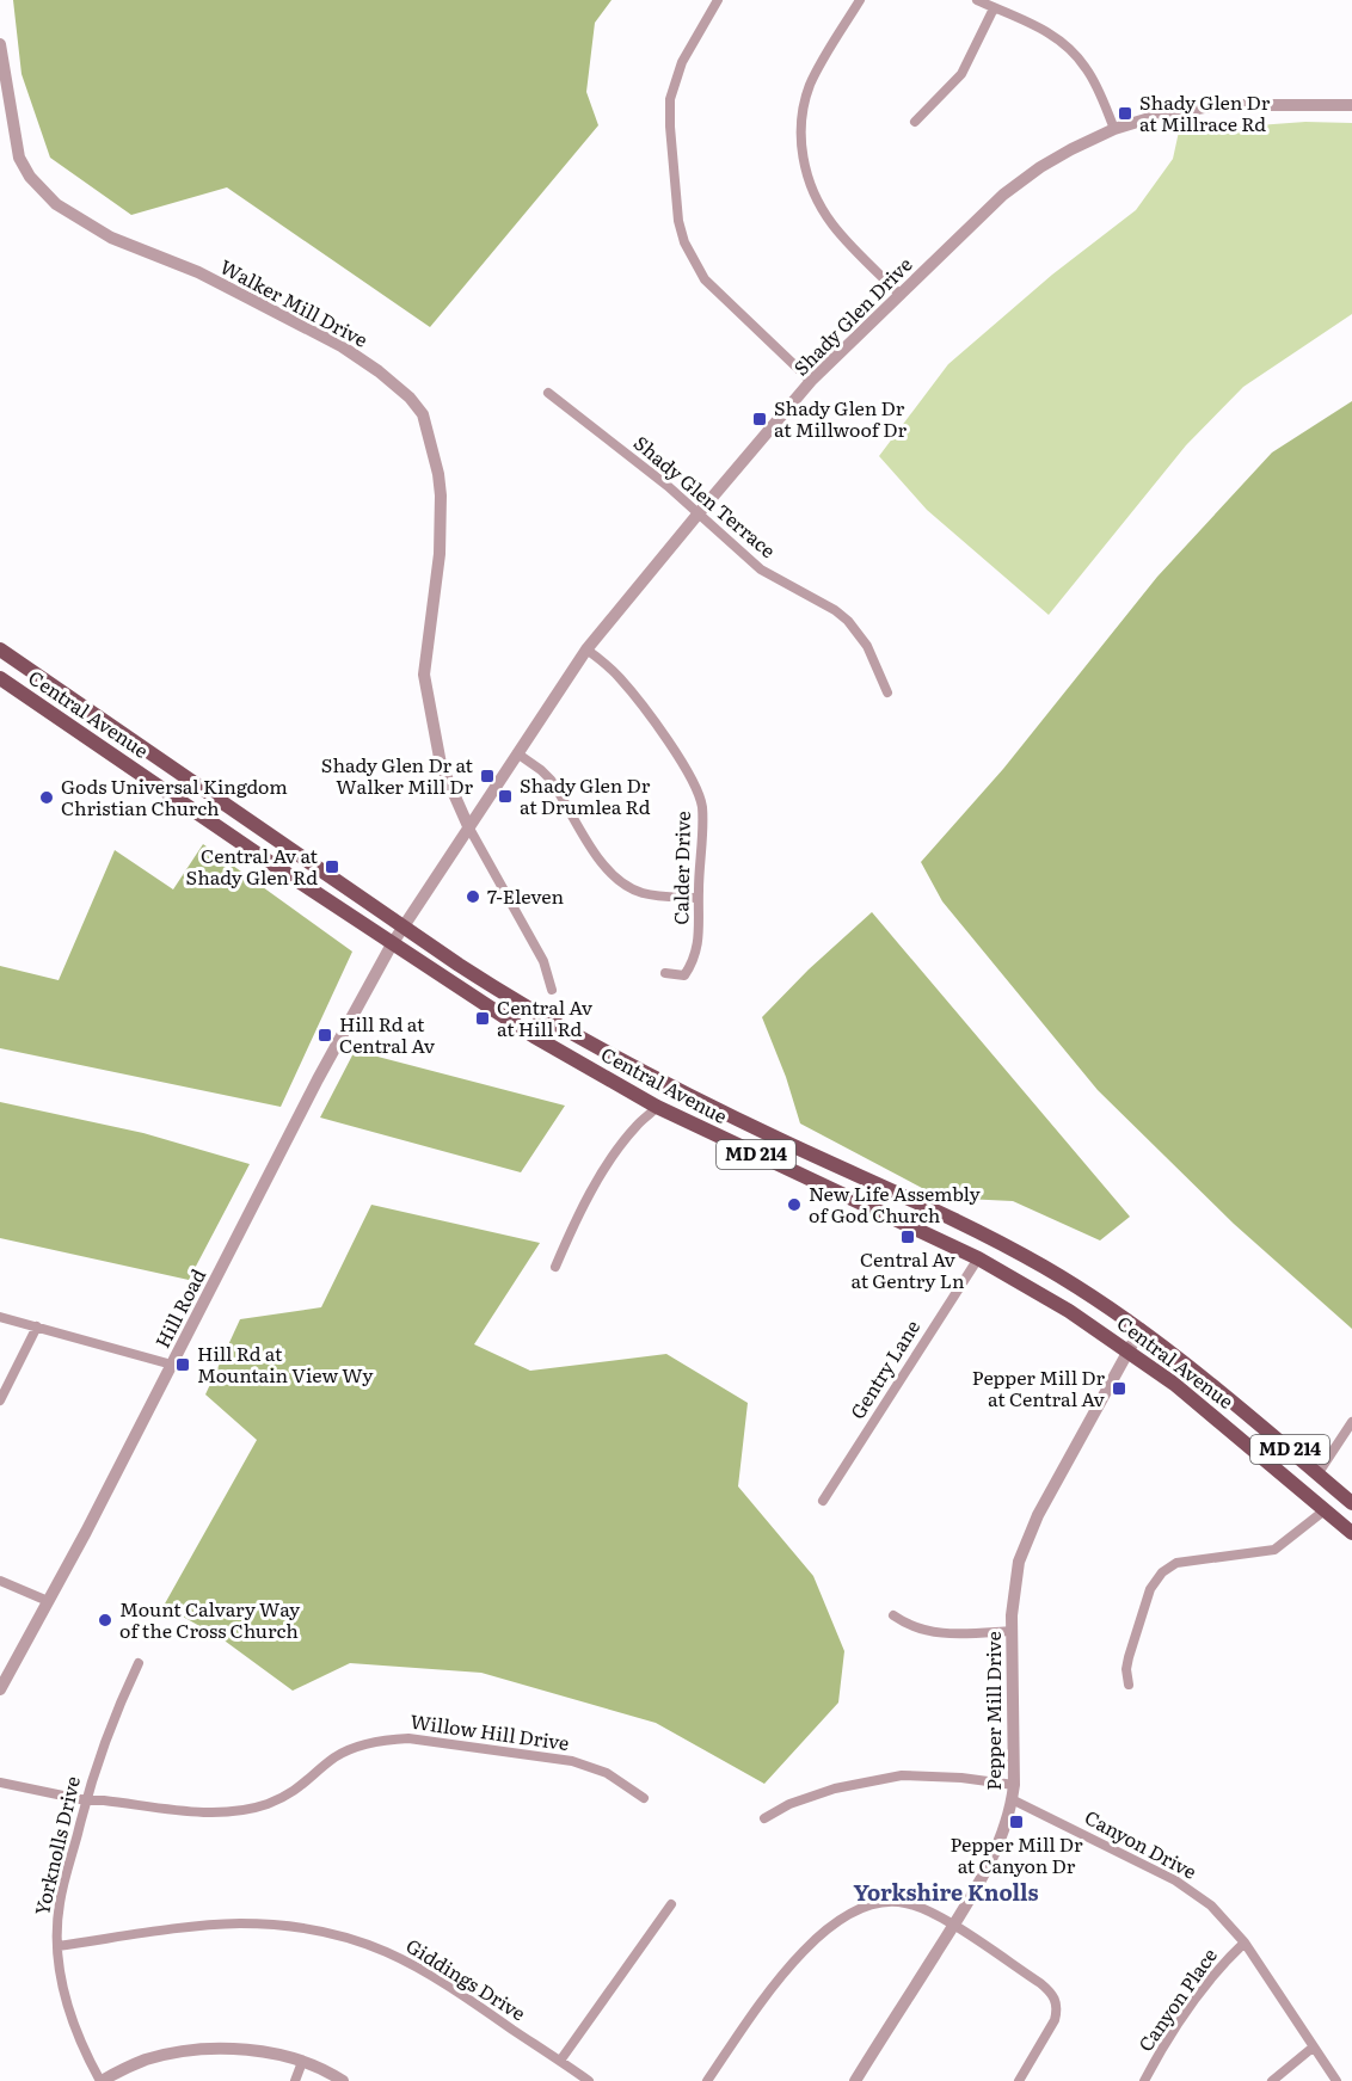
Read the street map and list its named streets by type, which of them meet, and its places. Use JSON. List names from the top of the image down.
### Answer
{
  "streets": {
    "main road": ["Central Avenue", "MD 214"],
    "street": [
      "Walker Mill Drive",
      "Shady Glen Drive",
      "Shady Glen Terrace",
      "Calder Drive",
      "Hill Road",
      "Gentry Lane",
      "Pepper Mill Drive",
      "Willow Hill Drive",
      "Canyon Drive",
      "Yorknolls Drive",
      "Giddings Drive",
      "Canyon Place"
    ]
  },
  "crossings": [
    ["Walker Mill Drive", "Shady Glen Drive"],
    ["Shady Glen Drive", "Shady Glen Terrace"],
    ["Shady Glen Drive", "Central Avenue"],
    ["Shady Glen Drive", "Calder Drive"],
    ["Shady Glen Drive", "Hill Road"],
    ["Central Avenue", "Hill Road"],
    ["Central Avenue", "Gentry Lane"],
    ["Central Avenue", "Pepper Mill Drive"],
    ["Pepper Mill Drive", "Canyon Drive"],
    ["Willow Hill Drive", "Yorknolls Drive"],
    ["Canyon Drive", "Canyon Place"],
    ["Yorknolls Drive", "Giddings Drive"]
  ],
  "districts": ["Yorkshire Knolls"],
  "places": {
    "transit": [
      "Shady Glen Dr at Millrace Rd",
      "Shady Glen Dr at Millwoof Dr",
      "Shady Glen Dr at Walker Mill Dr",
      "Shady Glen Dr at Drumlea Rd",
      "Central Av at Shady Glen Rd",
      "Central Av at Hill Rd",
      "Hill Rd at Central Av",
      "Central Av at Gentry Ln",
      "Hill Rd at Mountain View Wy",
      "Pepper Mill Dr at Central Av",
      "Pepper Mill Dr at Canyon Dr"
    ],
    "other": [
      "Gods Universal Kingdom Christian Church",
      "7-Eleven",
      "New Life Assembly of God Church",
      "Mount Calvary Way of the Cross Church"
    ]
  }
}
